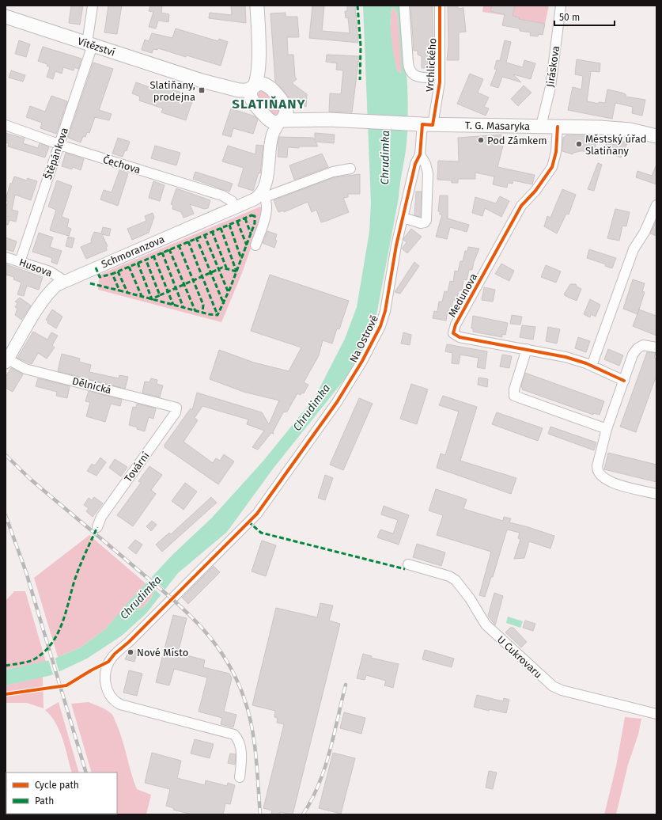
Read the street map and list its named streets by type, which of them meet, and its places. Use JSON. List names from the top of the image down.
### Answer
{
  "streets": {
    "main road": ["Vítězství", "T. G. Masaryka"],
    "street": [
      "Vrchlického",
      "Jiráskova",
      "Štěpánkova",
      "Čechova",
      "Schmoranzova",
      "Husova",
      "Medunova",
      "Na Ostrově",
      "Dělnická",
      "Tovární",
      "U Cukrovaru"
    ]
  },
  "crossings": [
    ["Vítězství", "T. G. Masaryka"],
    ["Vítězství", "Štěpánkova"],
    ["Vrchlického", "T. G. Masaryka"],
    ["Vrchlického", "Na Ostrově"],
    ["Jiráskova", "T. G. Masaryka"],
    ["T. G. Masaryka", "Medunova"],
    ["T. G. Masaryka", "Na Ostrově"],
    ["Štěpánkova", "Čechova"],
    ["Štěpánkova", "Husova"],
    ["Čechova", "Schmoranzova"],
    ["Schmoranzova", "Husova"],
    ["Schmoranzova", "Dělnická"],
    ["Dělnická", "Tovární"]
  ],
  "districts": ["SLATIŇANY"],
  "water": ["Chrudimka"],
  "places": {
    "transit": ["Slatiňany, prodejna"],
    "other": ["Pod Zámkem", "Městský úřad Slatiňany", "Nové Místo"]
  },
  "legend": ["Cycle path", "Path"],
  "scale_bar": "50 m"
}
